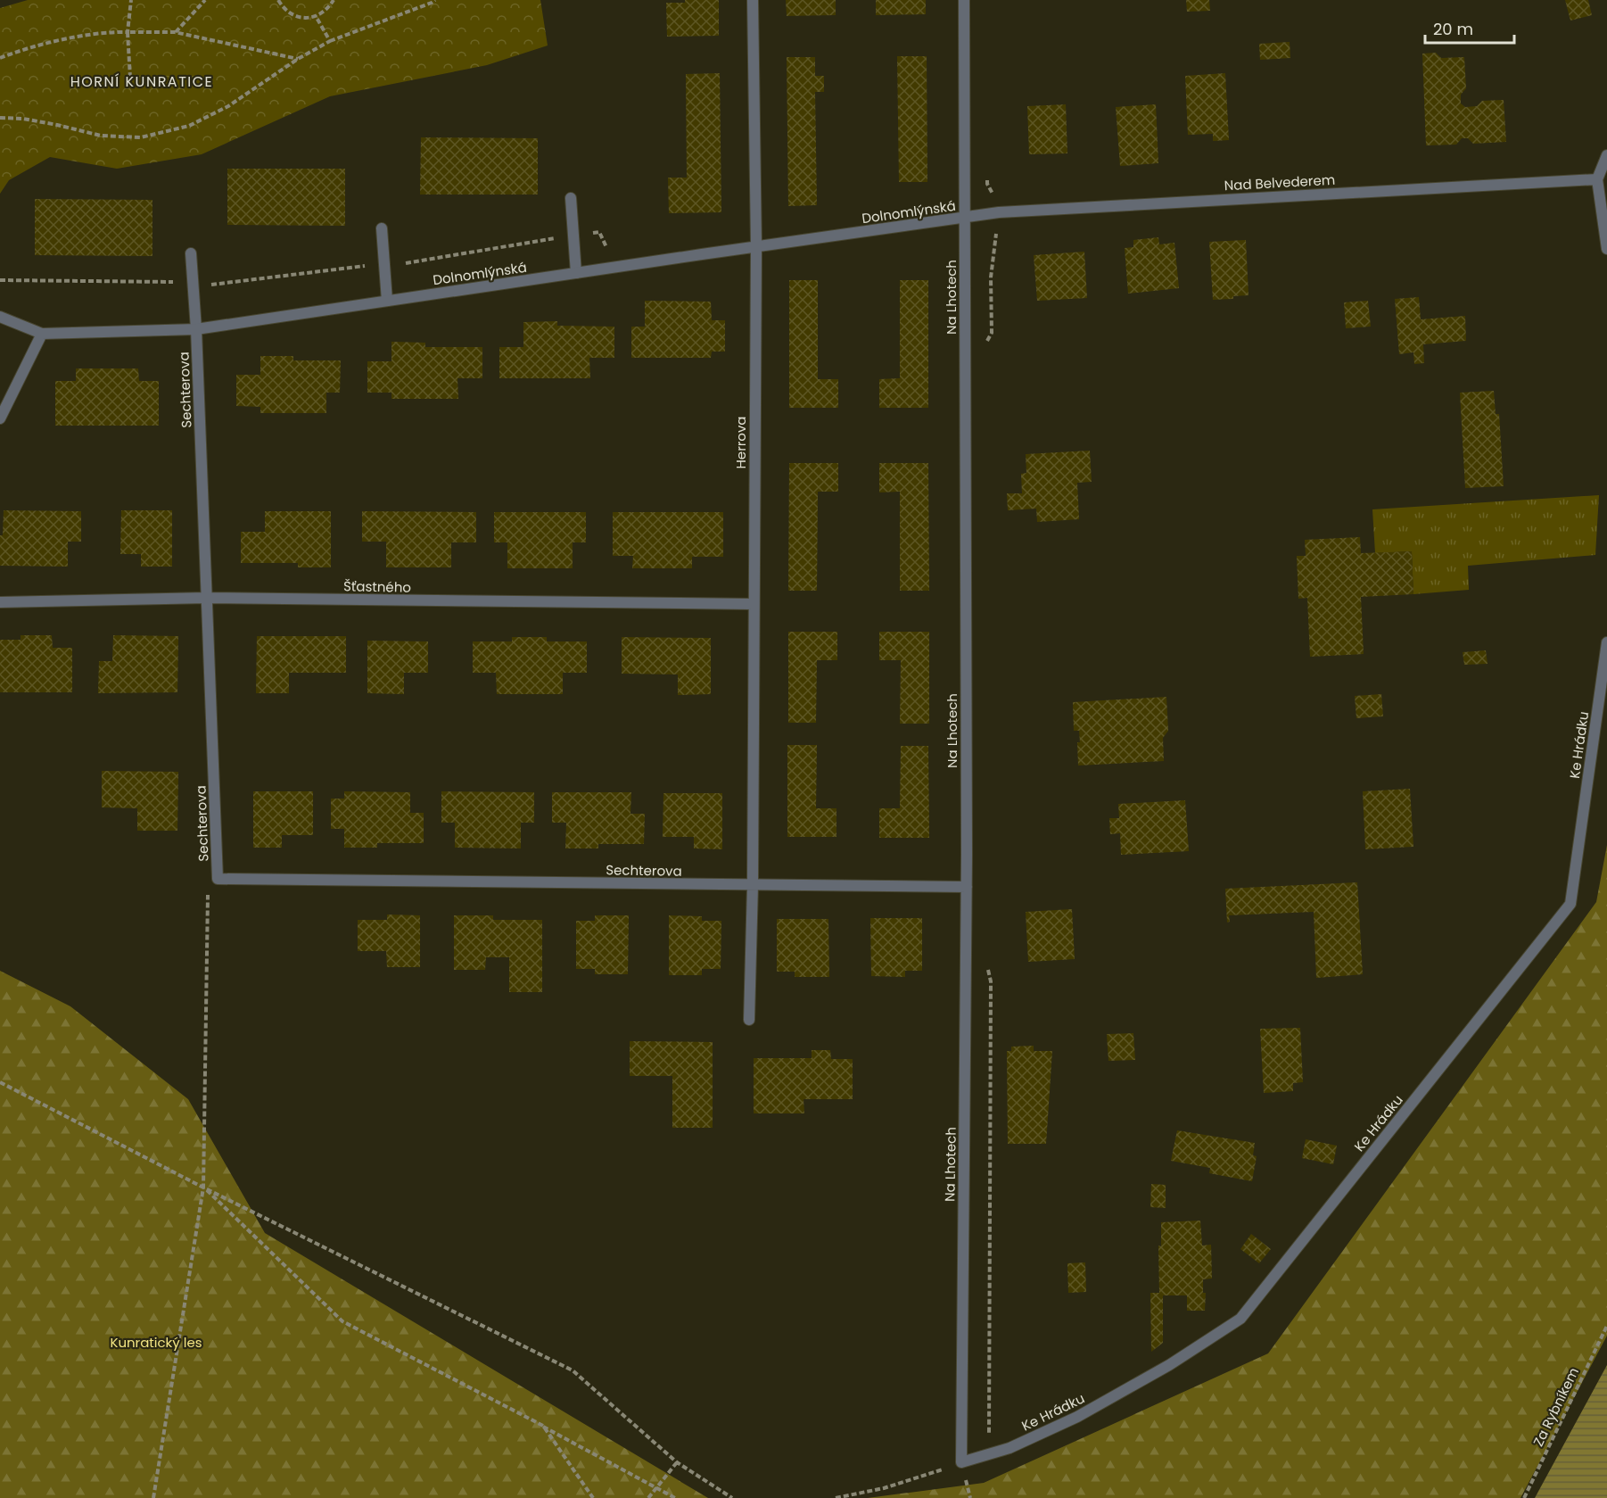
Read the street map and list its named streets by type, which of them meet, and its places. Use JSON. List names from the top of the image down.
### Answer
{
  "streets": {
    "street": [
      "Nad Belvederem",
      "Dolnomlýnská",
      "Na Lhotech",
      "Sechterova",
      "Herrova",
      "Šťastného",
      "Ke Hrádku"
    ],
    "path": ["Za Rybníkem"]
  },
  "crossings": [
    ["Nad Belvederem", "Dolnomlýnská"],
    ["Nad Belvederem", "Na Lhotech"],
    ["Dolnomlýnská", "Na Lhotech"],
    ["Dolnomlýnská", "Sechterova"],
    ["Dolnomlýnská", "Herrova"],
    ["Na Lhotech", "Sechterova"],
    ["Na Lhotech", "Ke Hrádku"],
    ["Sechterova", "Herrova"],
    ["Sechterova", "Šťastného"],
    ["Herrova", "Šťastného"]
  ],
  "districts": ["HORNÍ KUNRATICE"],
  "parks": ["Kunratický les"],
  "scale_bar": "20 m"
}
